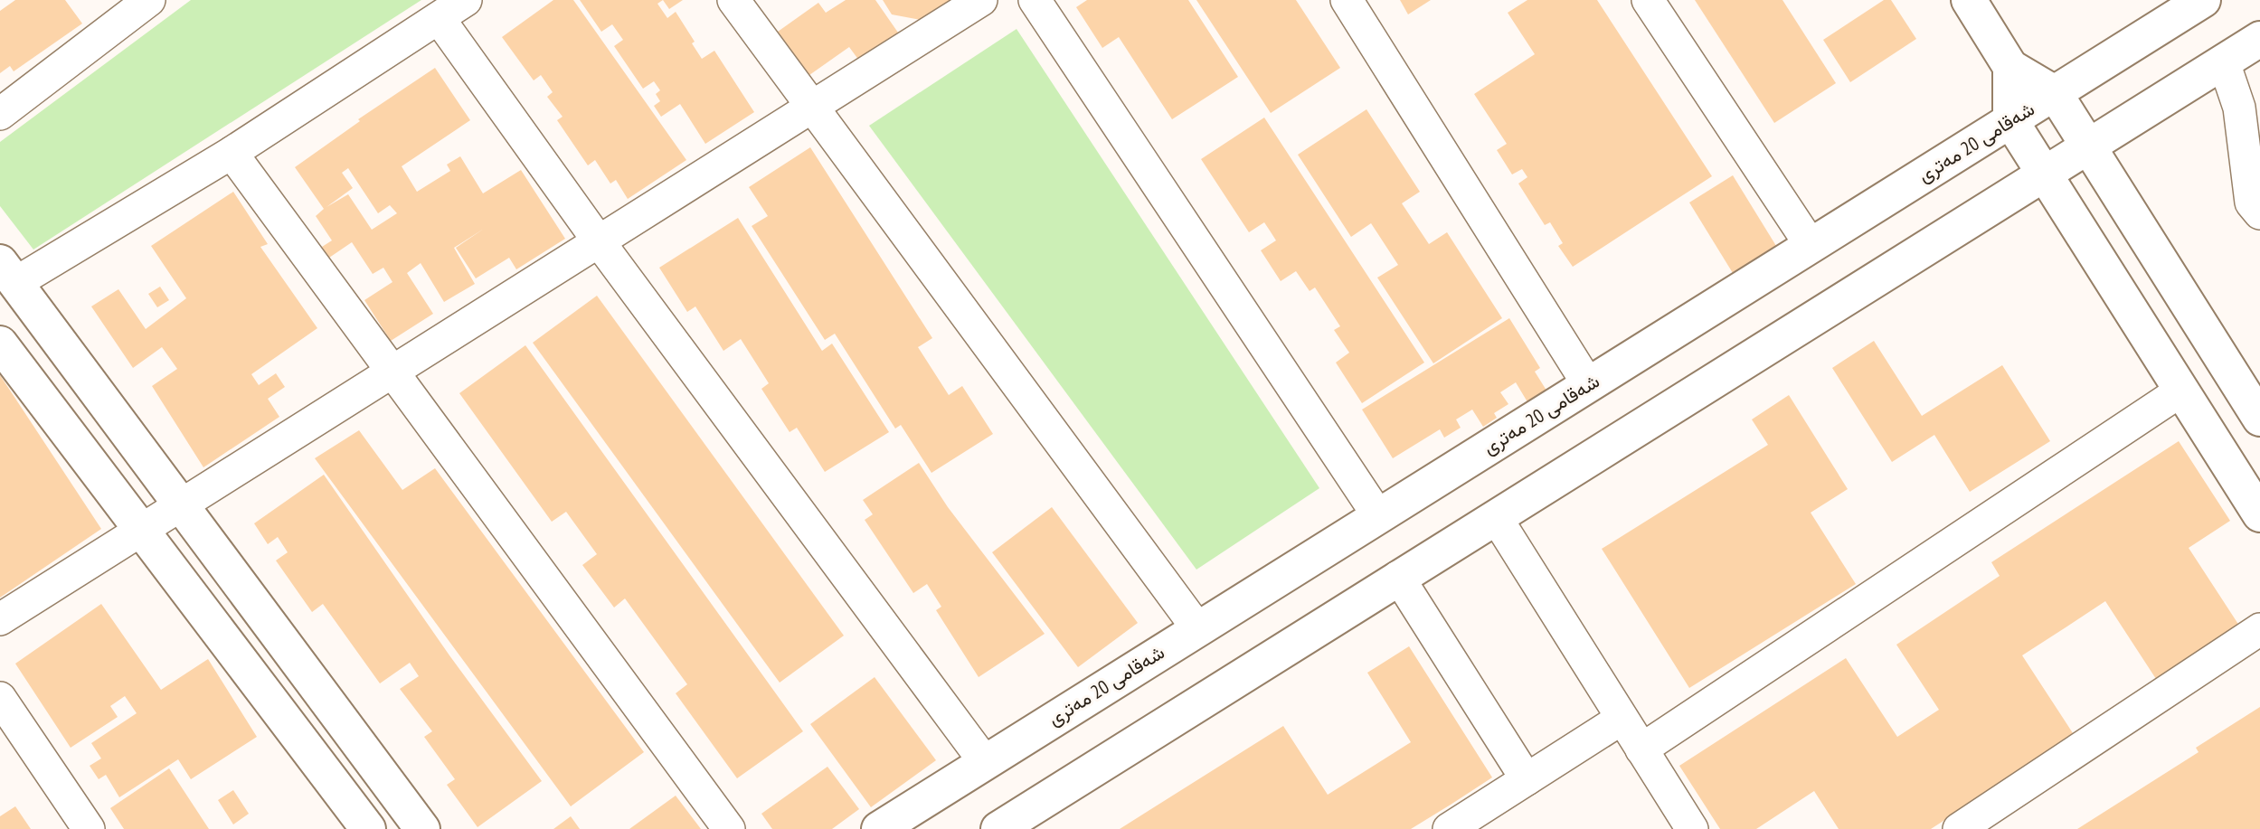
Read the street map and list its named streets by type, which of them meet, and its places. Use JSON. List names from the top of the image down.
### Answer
{
  "streets": {
    "main road": ["شەقامی 20 مەتری"]
  }
}
